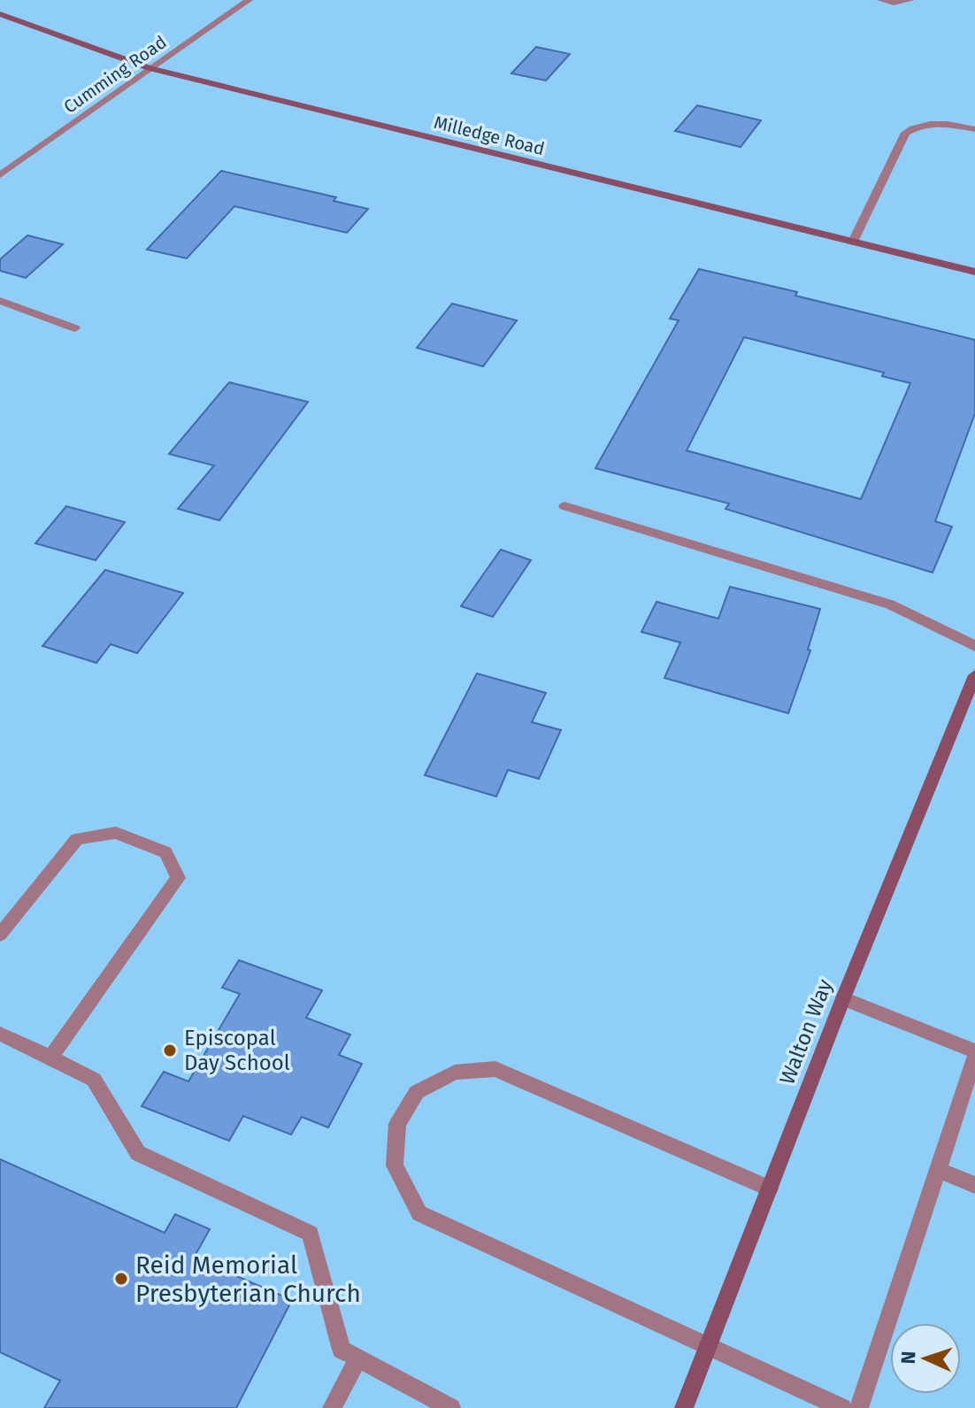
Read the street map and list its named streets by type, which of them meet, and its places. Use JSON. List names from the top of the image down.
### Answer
{
  "streets": {
    "street": ["Cumming Road", "Milledge Road", "Walton Way"]
  },
  "crossings": [
    ["Cumming Road", "Milledge Road"]
  ],
  "places": ["Episcopal Day School", "Reid Memorial Presbyterian Church"],
  "north": "left"
}
